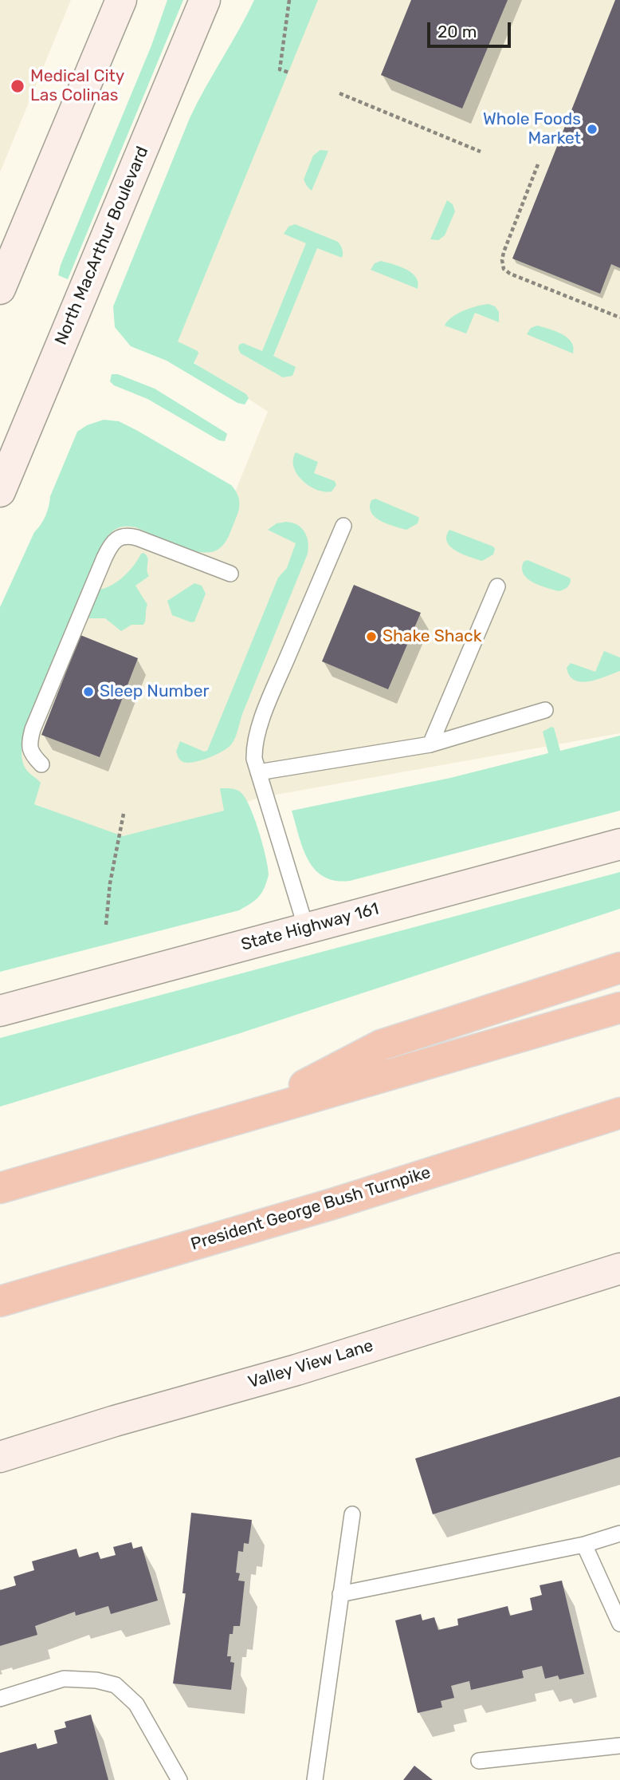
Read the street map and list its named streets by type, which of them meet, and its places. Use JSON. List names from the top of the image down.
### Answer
{
  "streets": {
    "highway": ["President George Bush Turnpike"],
    "main road": ["North MacArthur Boulevard", "State Highway 161", "Valley View Lane"]
  },
  "places": [
    "Medical City Las Colinas",
    "Whole Foods Market",
    "Shake Shack",
    "Sleep Number"
  ],
  "scale_bar": "20 m"
}
